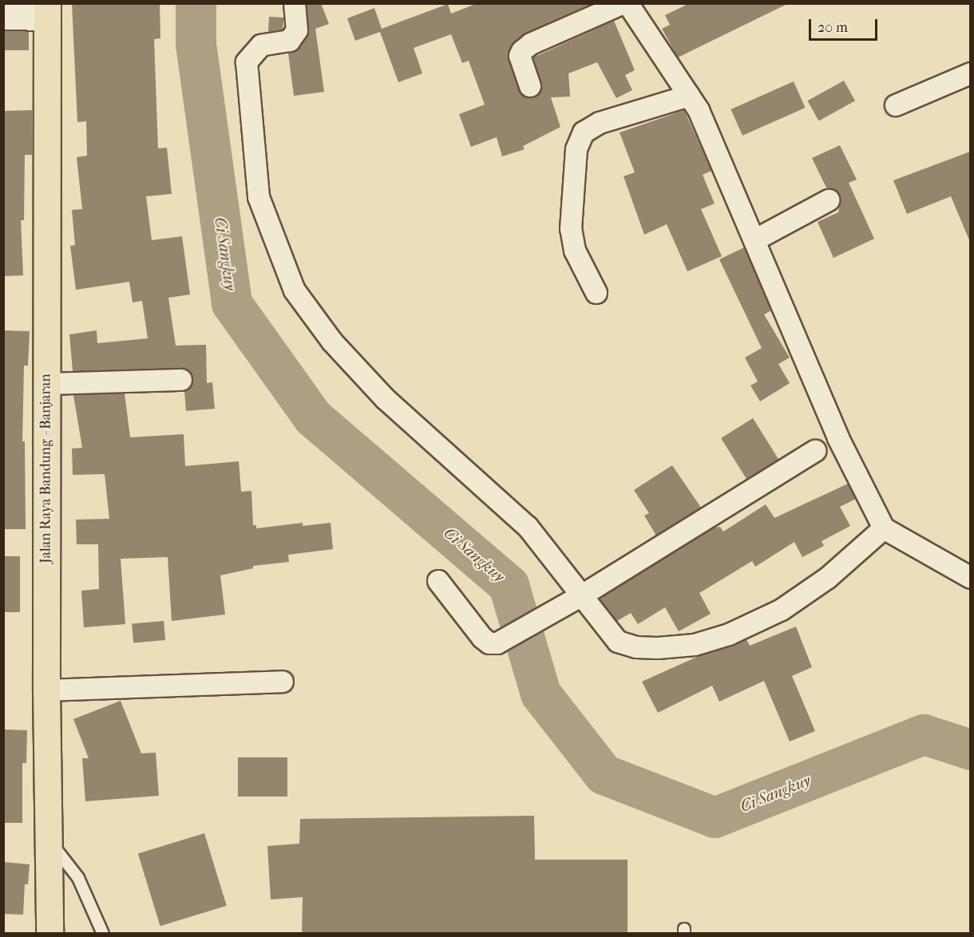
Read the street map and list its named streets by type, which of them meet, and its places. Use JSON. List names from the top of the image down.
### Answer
{
  "streets": {
    "main road": ["Jalan Raya Bandung - Banjaran"]
  },
  "water": ["Ci Sangkuy"],
  "scale_bar": "20 m"
}
